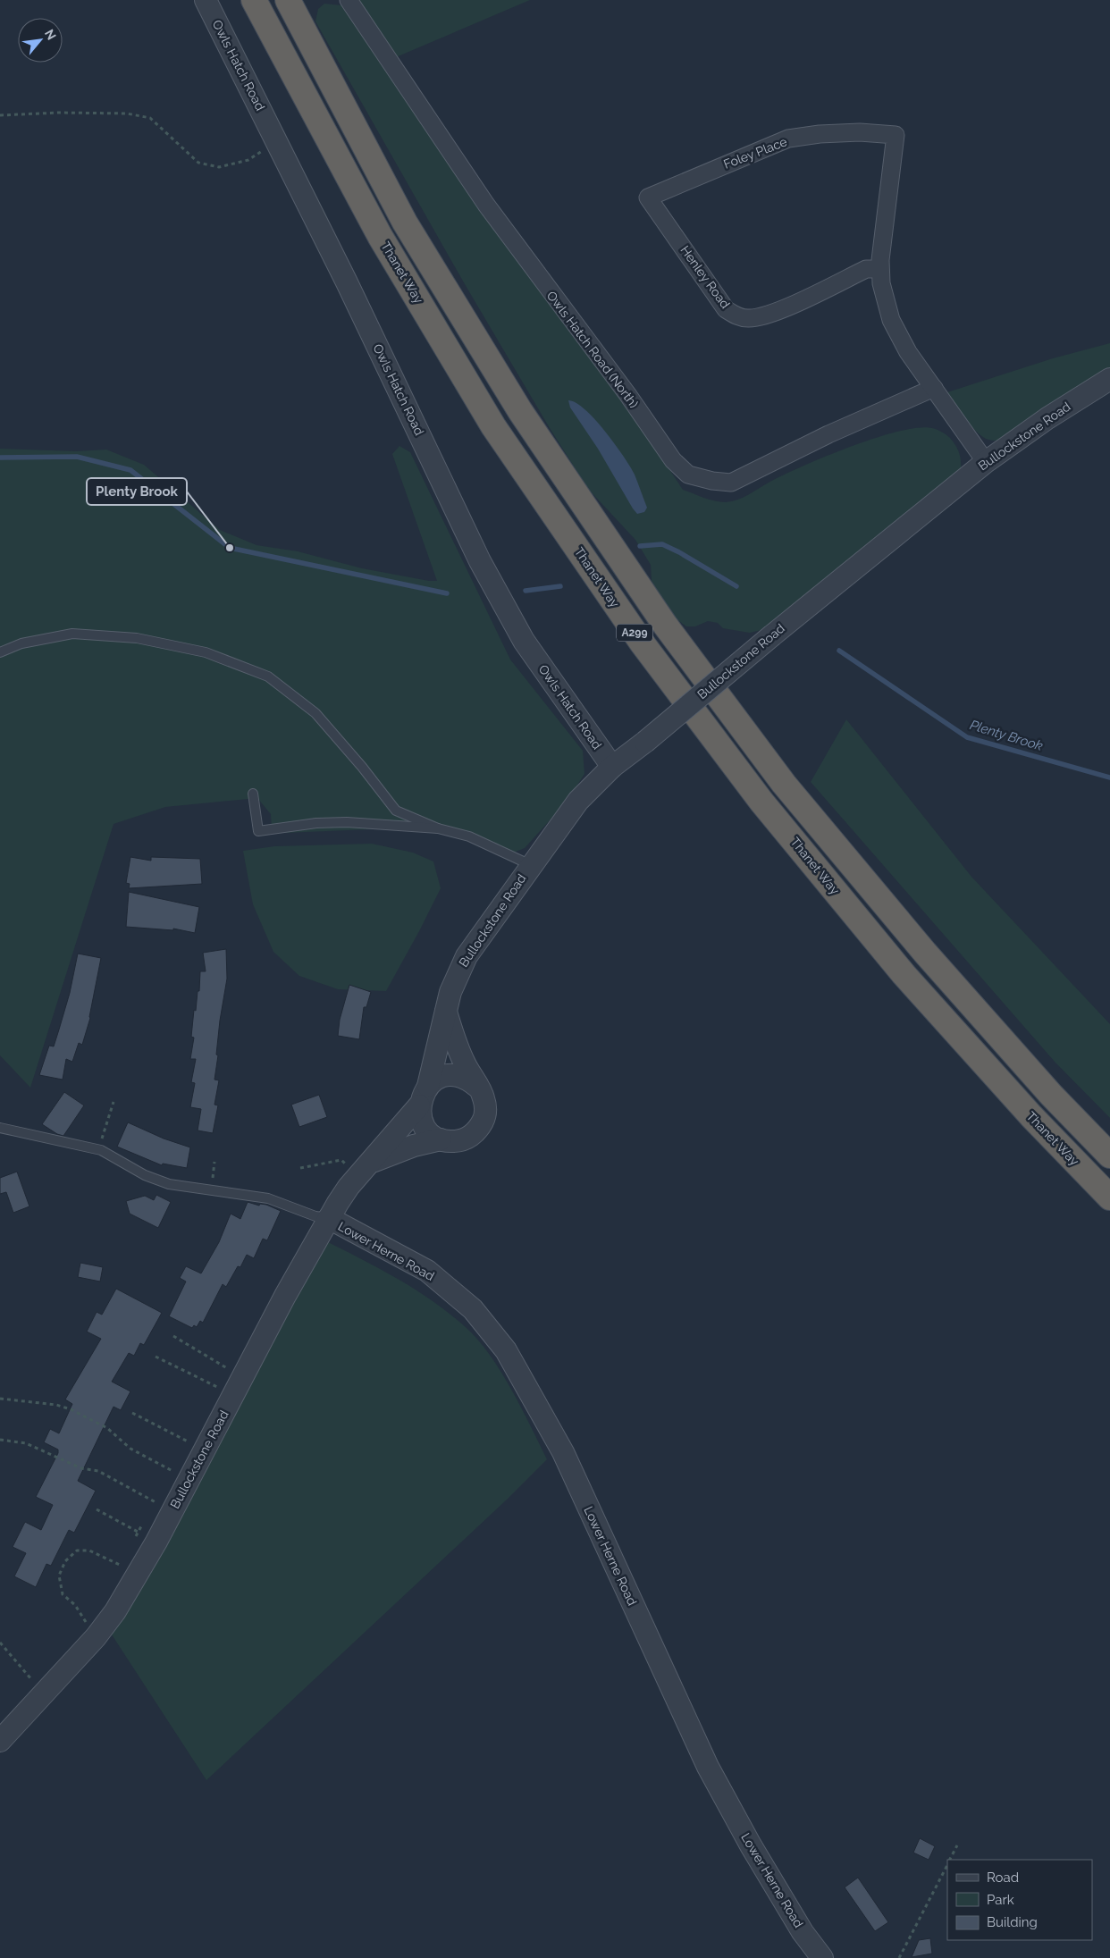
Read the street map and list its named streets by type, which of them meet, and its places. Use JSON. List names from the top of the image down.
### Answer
{
  "streets": {
    "highway": ["Thanet Way", "A299"],
    "street": [
      "Owls Hatch Road",
      "Foley Place",
      "Henley Road",
      "Owls Hatch Road (North)",
      "Bullockstone Road",
      "Lower Herne Road"
    ]
  },
  "crossings": [
    ["Owls Hatch Road", "Bullockstone Road"],
    ["Foley Place", "Henley Road"],
    ["Bullockstone Road", "Lower Herne Road"]
  ],
  "water": ["Plenty Brook"],
  "places": ["Plenty Brook"],
  "legend": ["Road", "Park", "Building"],
  "north": "top right"
}
